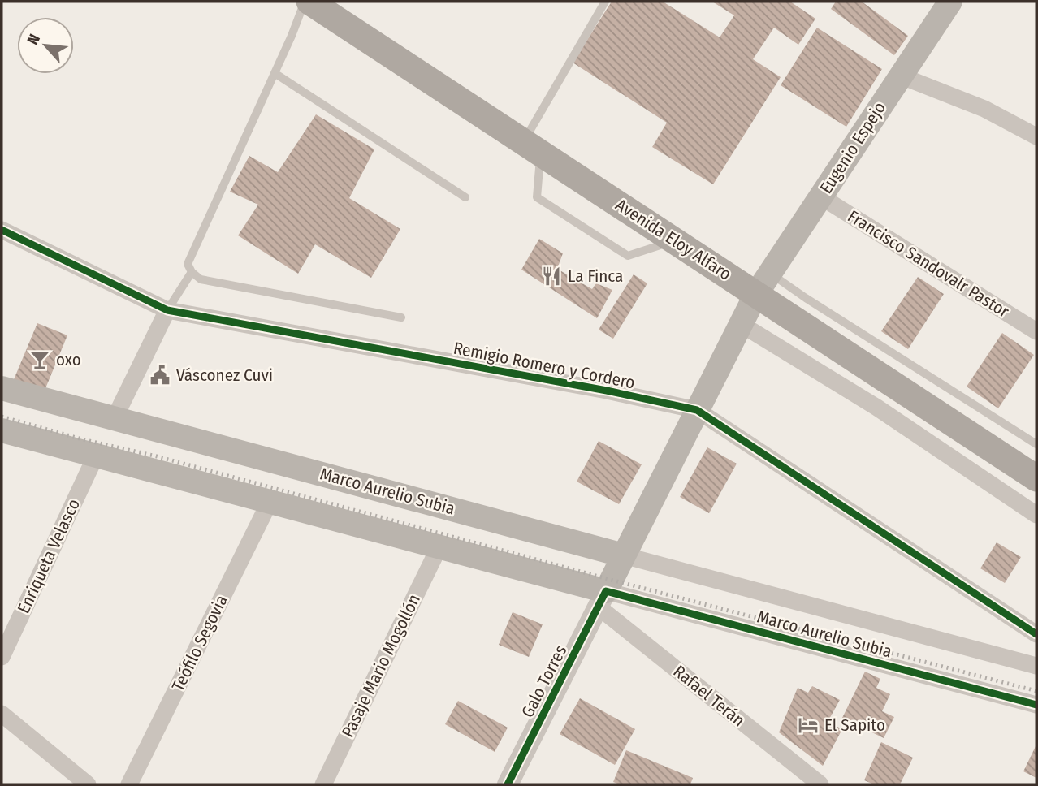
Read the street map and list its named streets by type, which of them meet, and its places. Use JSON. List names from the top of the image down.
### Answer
{
  "streets": {
    "main road": [
      "Eugenio Espejo",
      "Avenida Eloy Alfaro",
      "Marco Aurelio Subia",
      "Galo Torres"
    ],
    "street": [
      "Francisco Sandovalr Pastor",
      "Remigio Romero y Cordero",
      "Enriqueta Velasco",
      "Teófilo Segovia",
      "Pasaje Mario Mogollón",
      "Rafael Terán"
    ]
  },
  "crossings": [
    ["Eugenio Espejo", "Avenida Eloy Alfaro"],
    ["Eugenio Espejo", "Francisco Sandovalr Pastor"],
    ["Eugenio Espejo", "Galo Torres"],
    ["Avenida Eloy Alfaro", "Galo Torres"],
    ["Remigio Romero y Cordero", "Galo Torres"],
    ["Marco Aurelio Subia", "Enriqueta Velasco"],
    ["Marco Aurelio Subia", "Teófilo Segovia"],
    ["Marco Aurelio Subia", "Pasaje Mario Mogollón"],
    ["Marco Aurelio Subia", "Galo Torres"],
    ["Marco Aurelio Subia", "Rafael Terán"],
    ["Galo Torres", "Rafael Terán"]
  ],
  "places": {
    "restaurant": ["La Finca"],
    "bar": ["oxo"],
    "public building": ["Vásconez Cuvi"],
    "hotel": ["El Sapito"]
  },
  "north": "top left"
}
